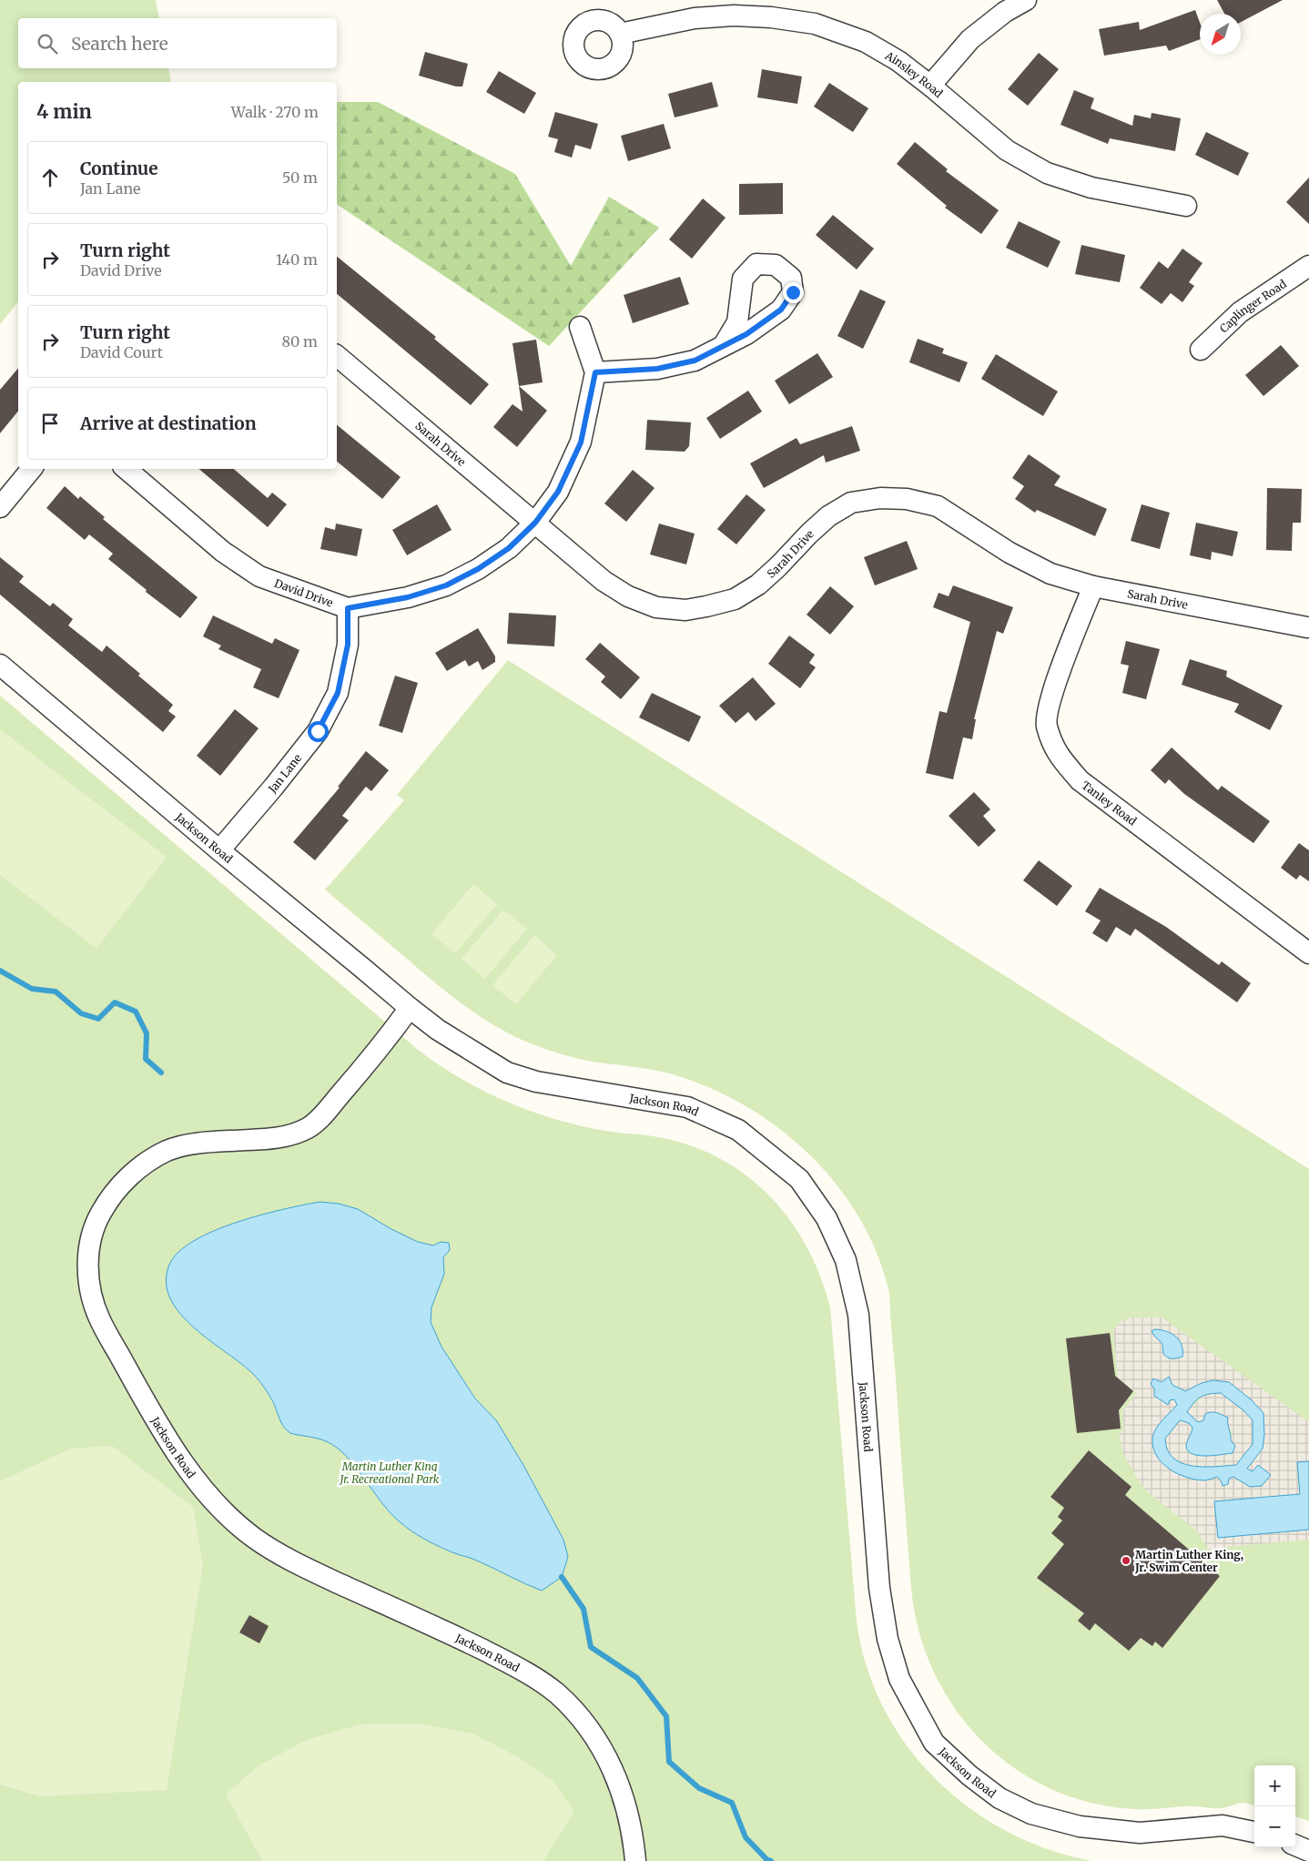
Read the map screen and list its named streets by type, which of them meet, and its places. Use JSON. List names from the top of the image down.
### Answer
{
  "streets": {
    "street": [
      "Ainsley Road",
      "Caplinger Road",
      "Sarah Drive",
      "David Drive",
      "Jan Lane",
      "Tanley Road",
      "Jackson Road"
    ]
  },
  "crossings": [
    ["Sarah Drive", "David Drive"],
    ["Sarah Drive", "Tanley Road"],
    ["David Drive", "Jan Lane"],
    ["Jan Lane", "Jackson Road"]
  ],
  "parks": ["Martin Luther King Jr. Recreational Park"],
  "places": ["Martin Luther King, Jr. Swim Center"],
  "north": "bottom left",
  "page": {
    "search": "Search here",
    "heading": ["4 min", "Walk · 270 m"],
    "list": [
      ["Continue", "Jan Lane", "50 m"],
      ["Turn right", "David Drive", "140 m"],
      ["Turn right", "David Court", "80 m"],
      "Arrive at destination"
    ],
    "map_buttons": ["+", "−"]
  }
}
